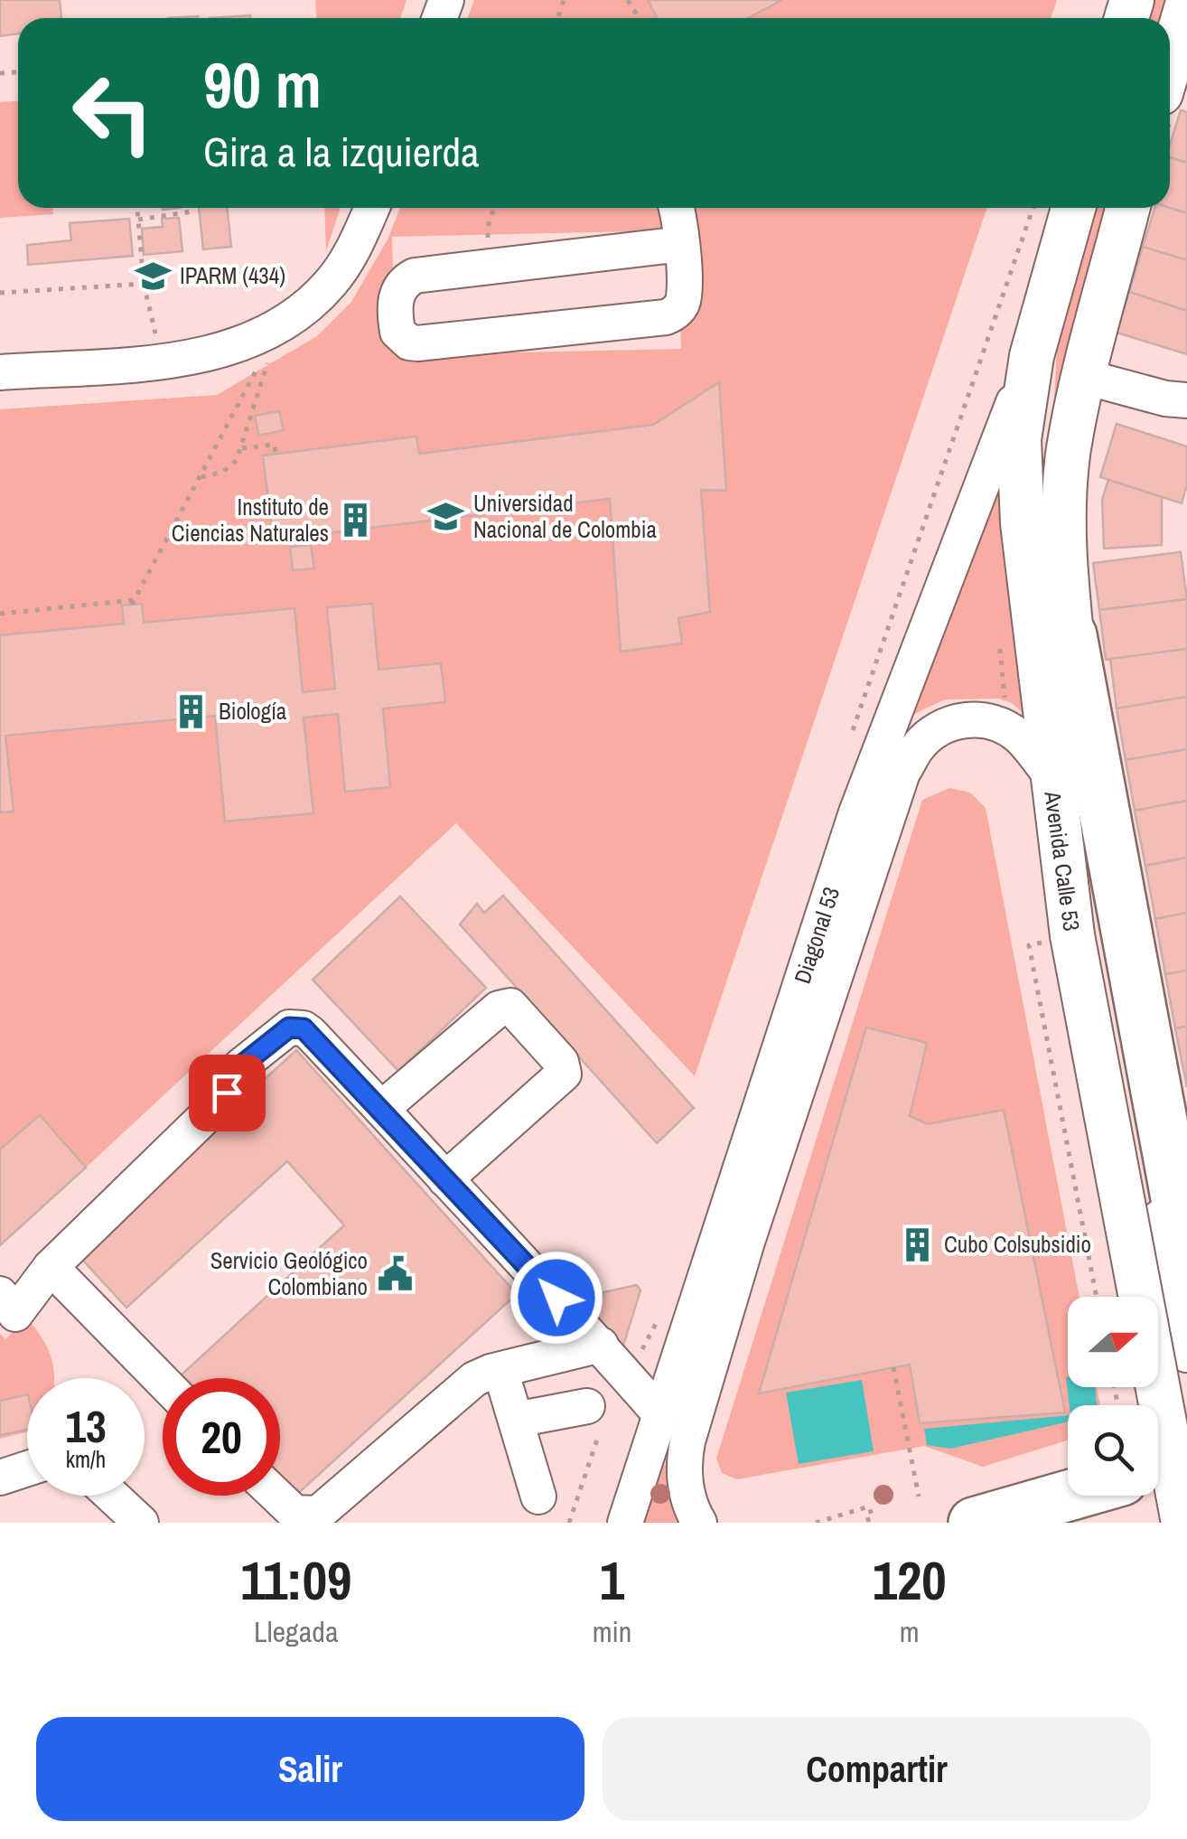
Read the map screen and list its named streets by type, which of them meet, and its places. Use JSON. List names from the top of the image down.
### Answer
{
  "streets": {
    "main road": ["Avenida Calle 53"],
    "street": ["Diagonal 53"]
  },
  "crossings": [
    ["Avenida Calle 53", "Diagonal 53"]
  ],
  "places": {
    "school or university": ["IPARM (434)", "Universidad Nacional de Colombia"],
    "building": ["Instituto de Ciencias Naturales", "Biología", "Cubo Colsubsidio"],
    "public building": ["Servicio Geológico Colombiano"]
  },
  "north": "right",
  "page": {
    "turn": ["90 m", "Gira a la izquierda"],
    "speed": "13 km/h",
    "limit": "20",
    "eta": [
      "11:09",
      "Llegada",
      "1",
      "min",
      "120",
      "m"
    ],
    "buttons": ["Salir", "Compartir"]
  }
}
